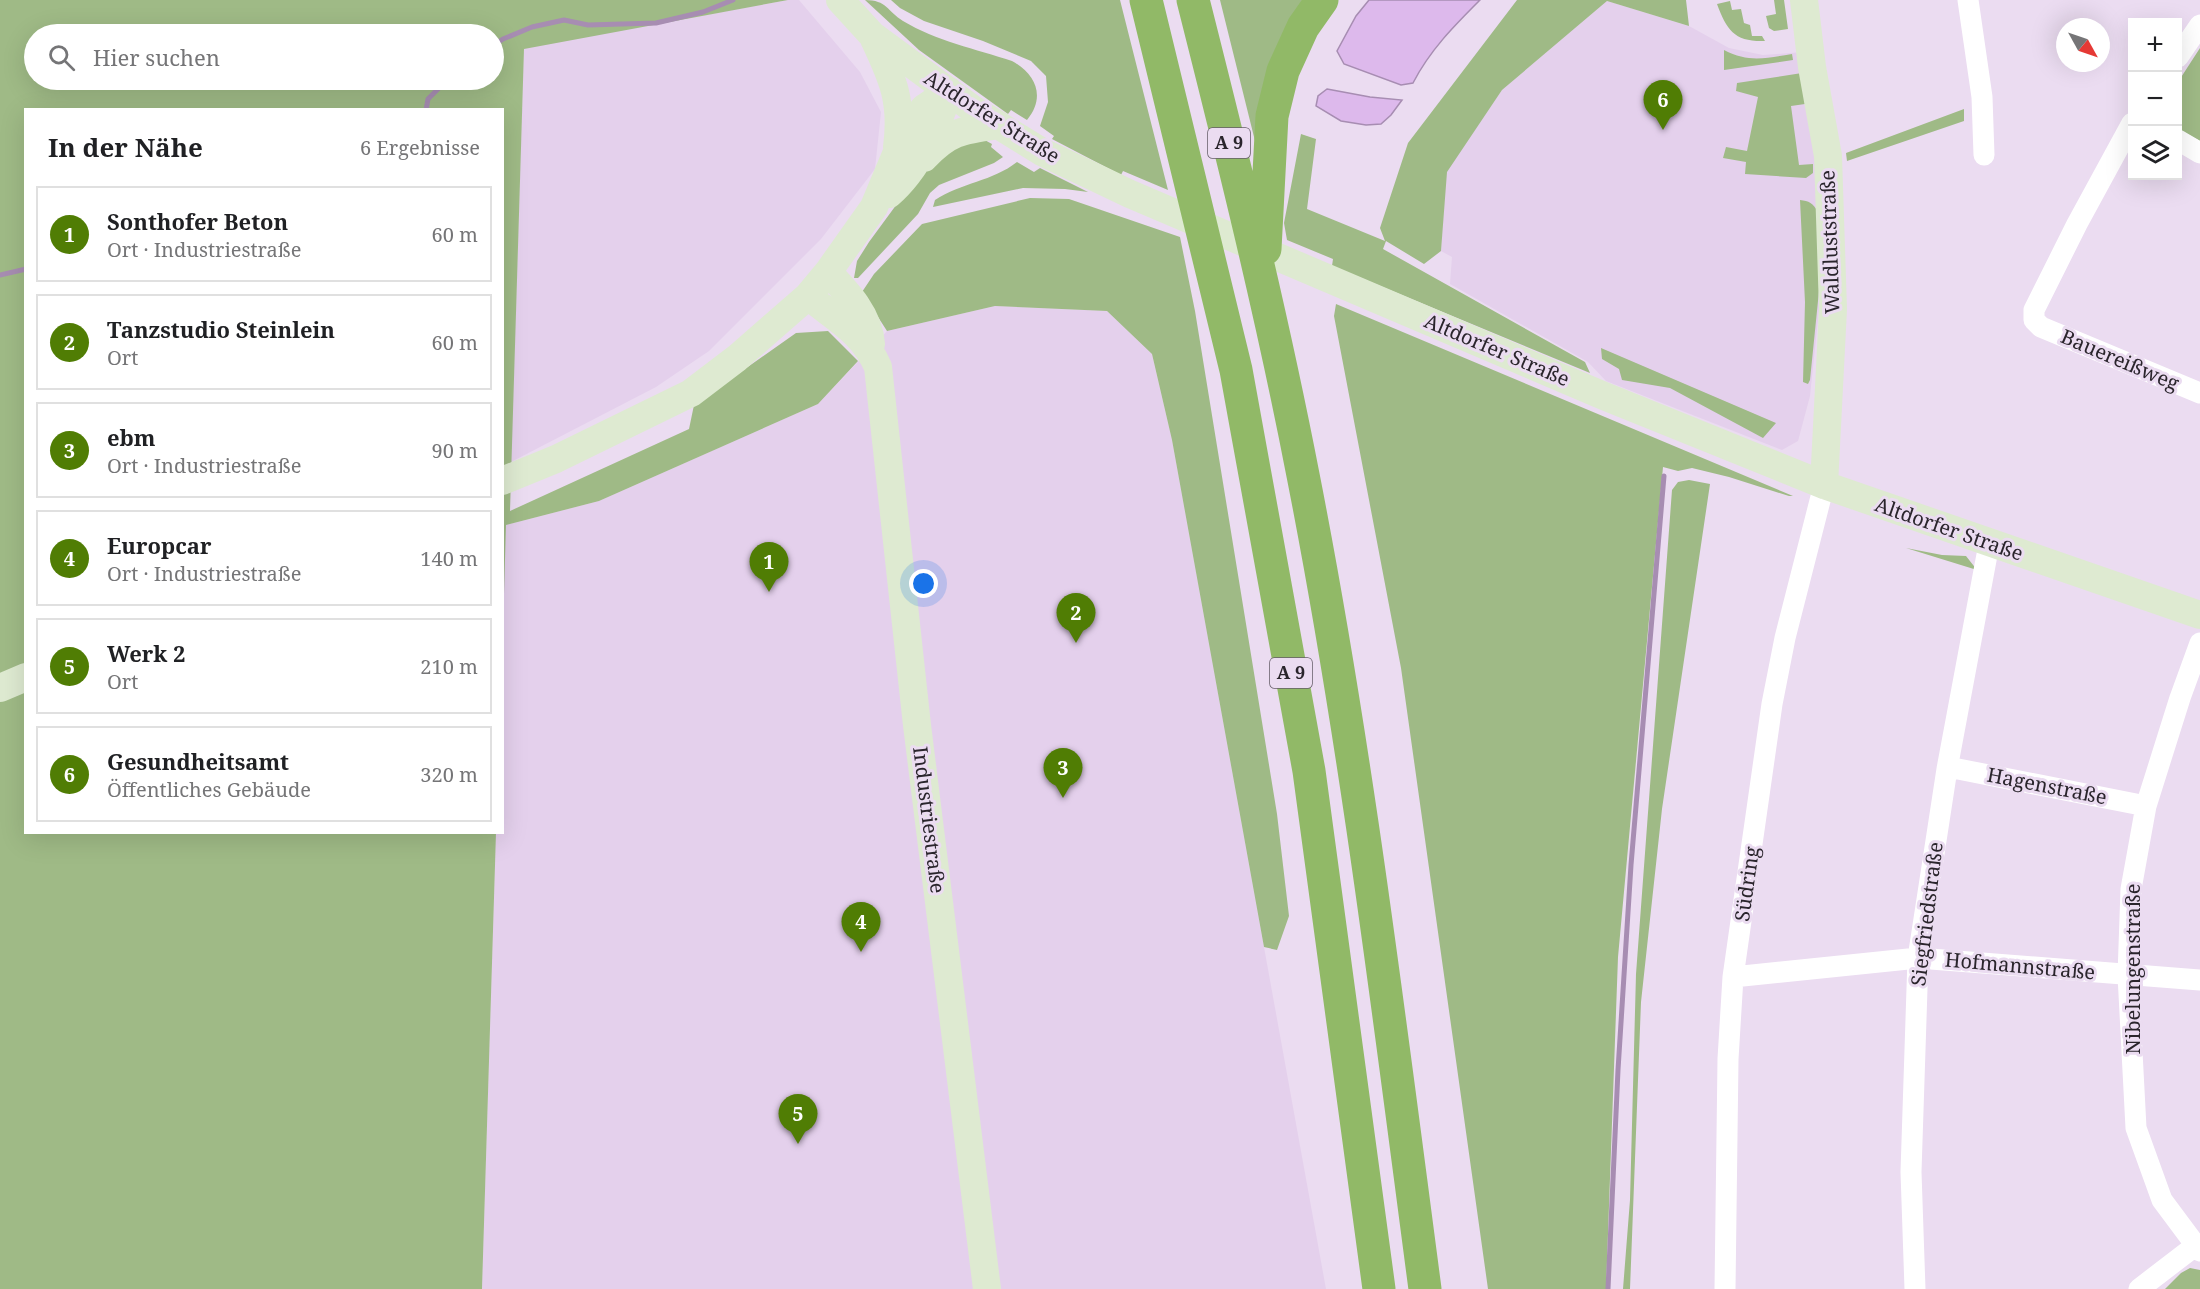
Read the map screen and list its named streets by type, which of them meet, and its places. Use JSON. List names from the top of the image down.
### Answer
{
  "streets": {
    "highway": ["A 9"],
    "street": [
      "Altdorfer Straße",
      "Waldluststraße",
      "Bauereißweg",
      "Hagenstraße",
      "Industriestraße",
      "Südring",
      "Siegfriedstraße",
      "Hofmannstraße",
      "Nibelungenstraße"
    ]
  },
  "crossings": [
    ["Altdorfer Straße", "Waldluststraße"],
    ["Altdorfer Straße", "Südring"],
    ["Altdorfer Straße", "Siegfriedstraße"],
    ["Waldluststraße", "Südring"],
    ["Hagenstraße", "Siegfriedstraße"],
    ["Hagenstraße", "Nibelungenstraße"],
    ["Südring", "Hofmannstraße"],
    ["Siegfriedstraße", "Hofmannstraße"],
    ["Hofmannstraße", "Nibelungenstraße"]
  ],
  "north": "bottom right",
  "page": {
    "map_buttons": ["+", "−"],
    "search": "Hier suchen",
    "pins": [
      "6",
      "1",
      "2",
      "3",
      "4",
      "5"
    ],
    "heading": ["In der Nähe", "6 Ergebnisse"],
    "list": [
      {
        "mark": "1",
        "name": "Sonthofer Beton",
        "note": "Ort · Industriestraße",
        "value": "60 m"
      },
      {
        "mark": "2",
        "name": "Tanzstudio Steinlein",
        "note": "Ort",
        "value": "60 m"
      },
      {
        "mark": "3",
        "name": "ebm",
        "note": "Ort · Industriestraße",
        "value": "90 m"
      },
      {
        "mark": "4",
        "name": "Europcar",
        "note": "Ort · Industriestraße",
        "value": "140 m"
      },
      {
        "mark": "5",
        "name": "Werk 2",
        "note": "Ort",
        "value": "210 m"
      },
      {
        "mark": "6",
        "name": "Gesundheitsamt",
        "note": "Öffentliches Gebäude",
        "value": "320 m"
      }
    ]
  }
}
